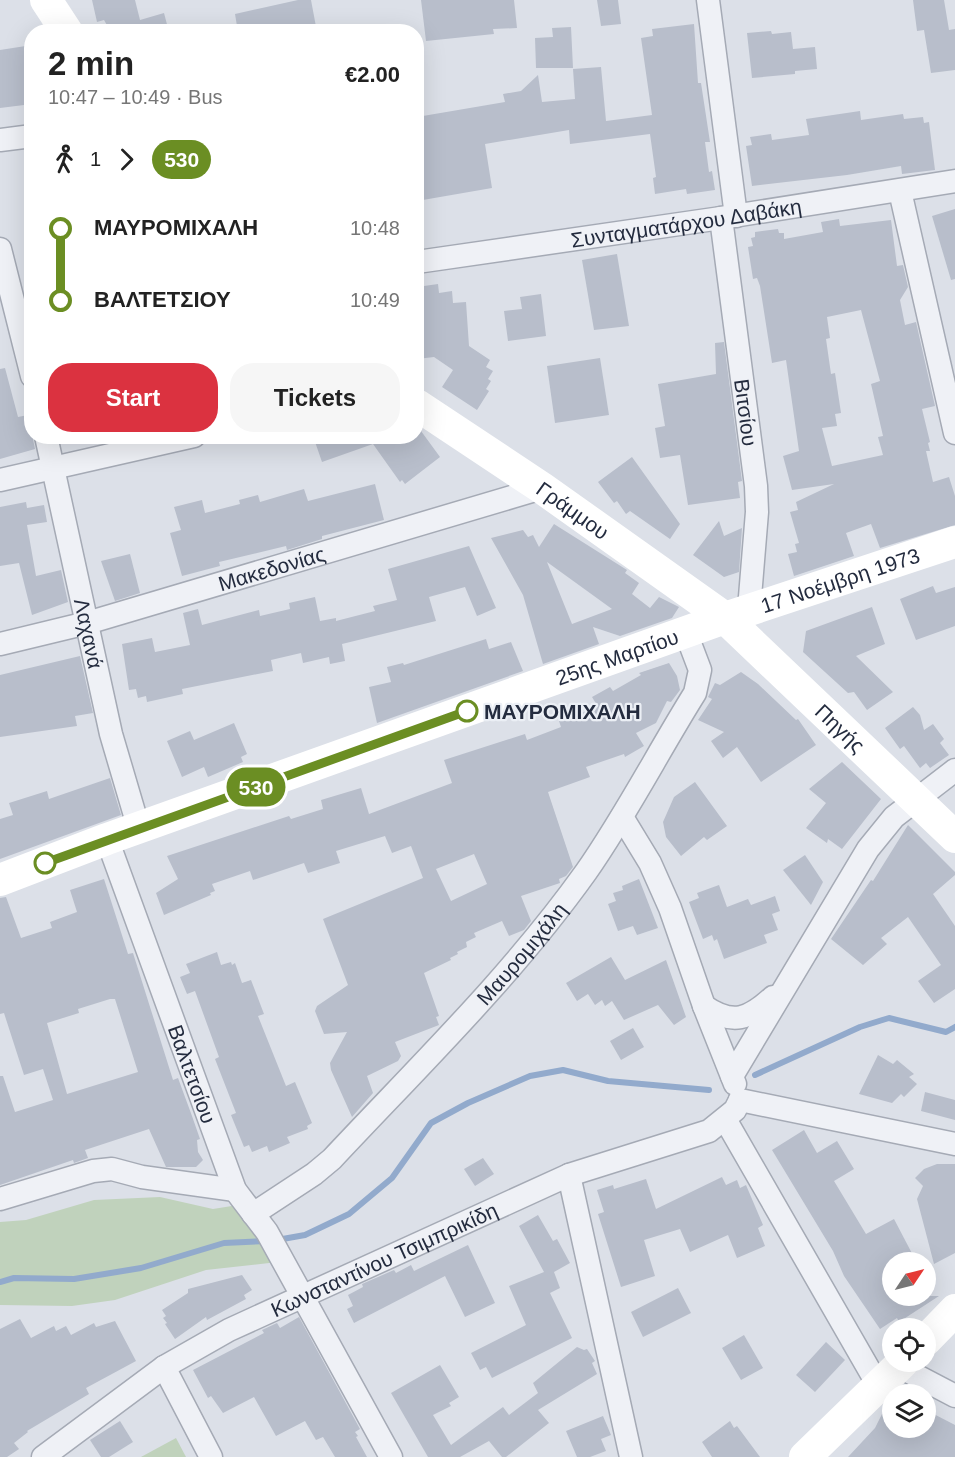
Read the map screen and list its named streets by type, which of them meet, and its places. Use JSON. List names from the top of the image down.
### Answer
{
  "streets": {
    "street": [
      "Συνταγματάρχου Δαβάκη",
      "Βιτσίου",
      "Γράμμου",
      "Μακεδονίας",
      "17 Νοέμβρη 1973",
      "Λαχανά",
      "25ης Μαρτίου",
      "Πηγής",
      "Μαυρομιχάλη",
      "Βαλτετσίου",
      "Κωνσταντίνου Τσιμπρικίδη"
    ]
  },
  "crossings": [
    ["Συνταγματάρχου Δαβάκη", "Βιτσίου"],
    ["Βιτσίου", "Γράμμου"],
    ["Βιτσίου", "17 Νοέμβρη 1973"],
    ["Βιτσίου", "25ης Μαρτίου"],
    ["Βιτσίου", "Πηγής"],
    ["Γράμμου", "Μακεδονίας"],
    ["Γράμμου", "17 Νοέμβρη 1973"],
    ["Γράμμου", "25ης Μαρτίου"],
    ["Γράμμου", "Πηγής"],
    ["Μακεδονίας", "Λαχανά"],
    ["17 Νοέμβρη 1973", "25ης Μαρτίου"],
    ["17 Νοέμβρη 1973", "Πηγής"],
    ["Λαχανά", "25ης Μαρτίου"],
    ["25ης Μαρτίου", "Πηγής"],
    ["25ης Μαρτίου", "Μαυρομιχάλη"],
    ["25ης Μαρτίου", "Βαλτετσίου"],
    ["Μαυρομιχάλη", "Βαλτετσίου"],
    ["Βαλτετσίου", "Κωνσταντίνου Τσιμπρικίδη"]
  ],
  "places": ["ΜΑΥΡΟΜΙΧΑΛΗ"],
  "lines": ["bus line 530"],
  "north": "top right",
  "page": {
    "on_map": "530",
    "heading": ["2 min", "10:47 – 10:49 · Bus", "€2.00"],
    "legs": ["1", "530"],
    "list": [
      {
        "name": "ΜΑΥΡΟΜΙΧΑΛΗ",
        "value": "10:48"
      },
      {
        "name": "ΒΑΛΤΕΤΣΙΟΥ",
        "value": "10:49"
      }
    ],
    "buttons": ["Start", "Tickets"]
  }
}
